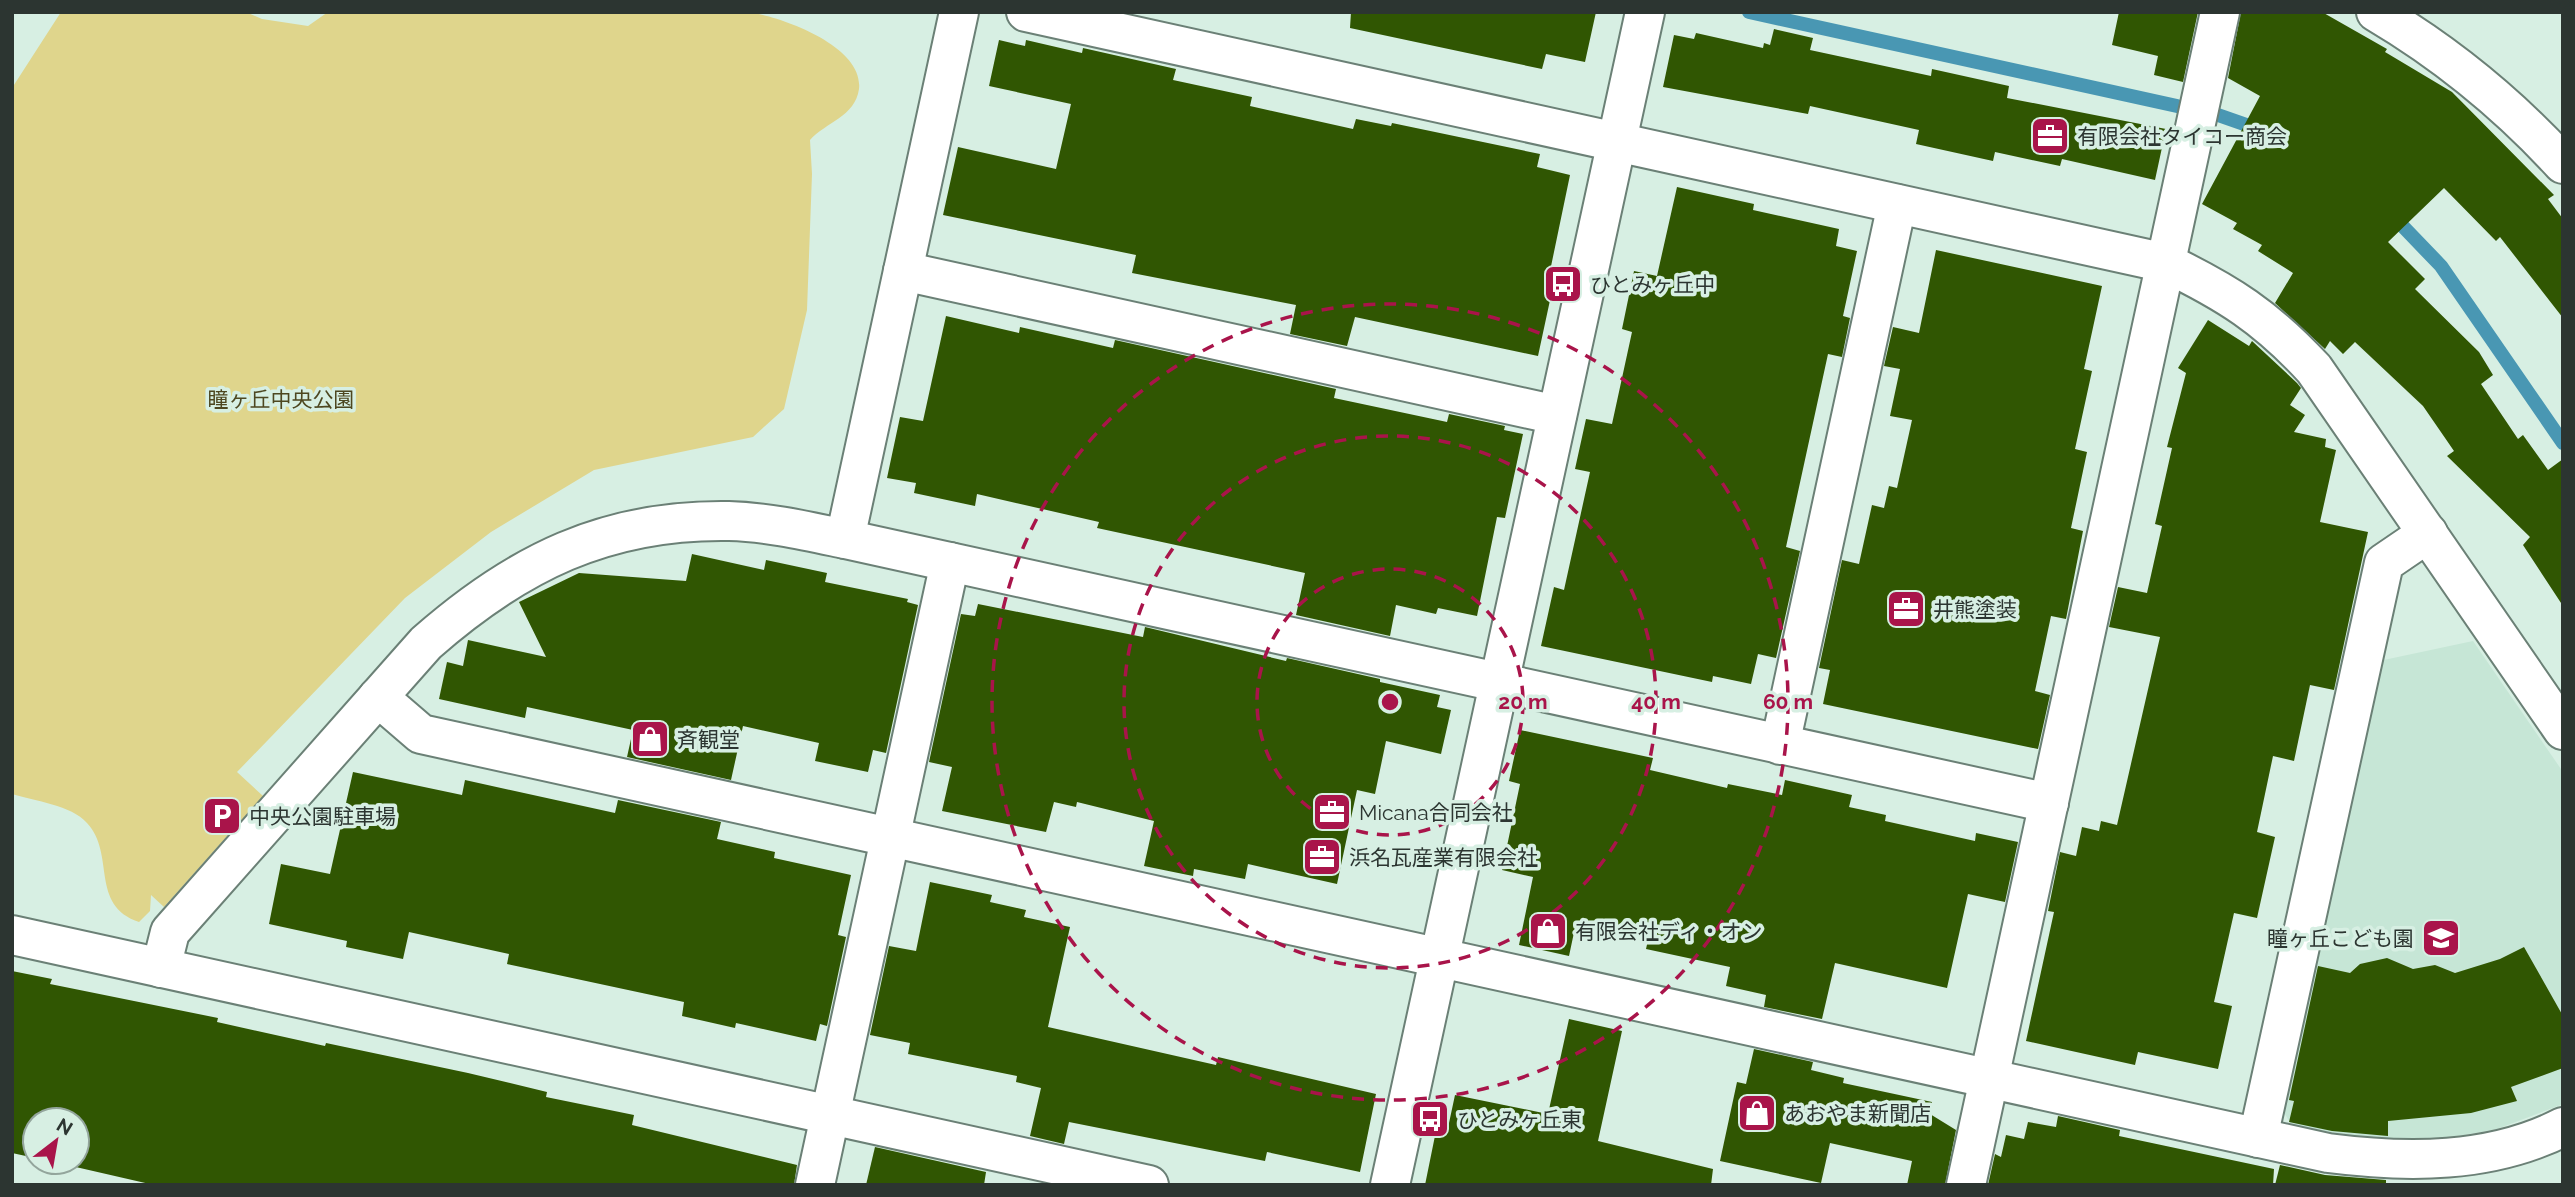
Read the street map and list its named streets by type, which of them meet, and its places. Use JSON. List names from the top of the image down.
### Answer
{
  "parks": ["瞳ヶ丘中央公園"],
  "places": {
    "office": [
      "有限会社タイコー商会",
      "井熊塗装",
      "Micana合同会社",
      "浜名瓦産業有限会社"
    ],
    "bus stop": ["ひとみヶ丘中", "ひとみヶ丘東"],
    "shop": ["斉観堂", "有限会社ディ・オン", "あおやま新聞店"],
    "parking": ["中央公園駐車場"],
    "school or university": ["瞳ヶ丘こども園"]
  },
  "north": "top right",
  "rings": ["20 m", "40 m", "60 m"]
}
